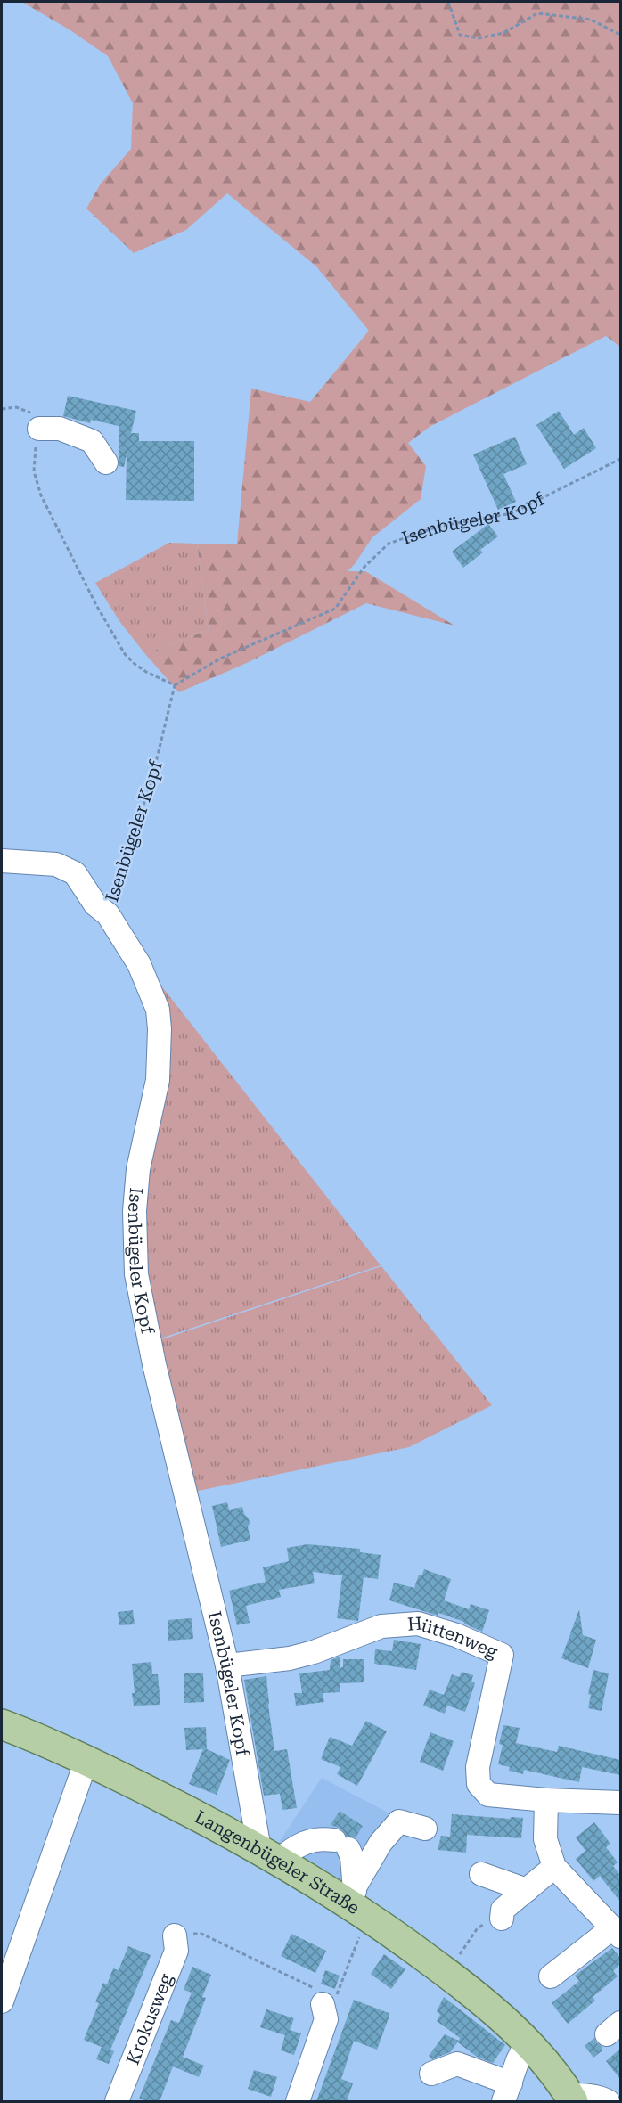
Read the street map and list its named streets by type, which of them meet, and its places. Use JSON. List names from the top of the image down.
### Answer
{
  "streets": {
    "main road": ["Langenbügeler Straße"],
    "street": ["Isenbügeler Kopf", "Hüttenweg", "Krokusweg"]
  },
  "crossings": [
    ["Isenbügeler Kopf", "Hüttenweg"],
    ["Isenbügeler Kopf", "Langenbügeler Straße"]
  ]
}
